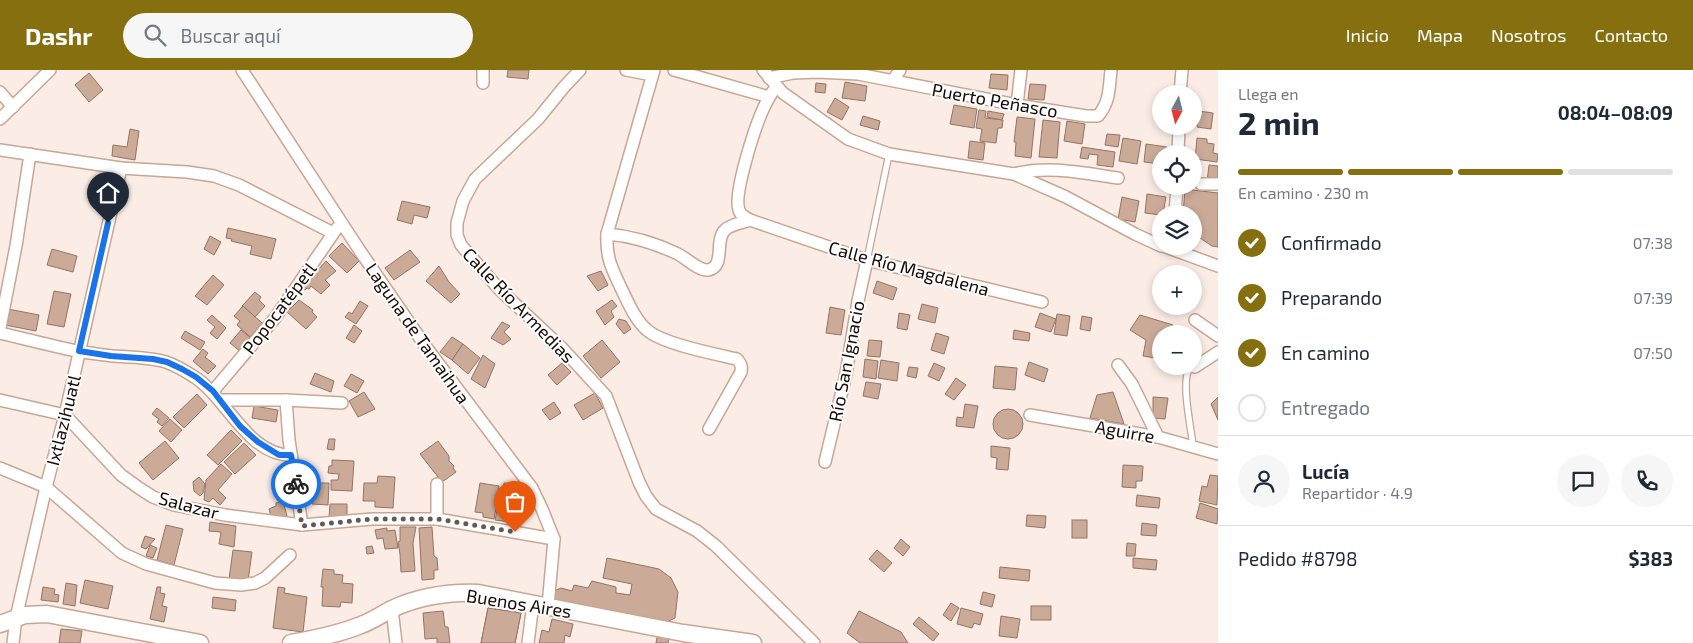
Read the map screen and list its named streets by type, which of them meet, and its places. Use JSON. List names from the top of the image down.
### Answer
{
  "streets": {
    "street": [
      "Puerto Peñasco",
      "Calle Río Magdalena",
      "Calle Río Armedias",
      "Popocatépetl",
      "Laguna de Tamaihua",
      "Río San Ignacio",
      "Ixtlazihuatl",
      "Aguirre",
      "Salazar",
      "Buenos Aires"
    ]
  },
  "crossings": [
    ["Calle Río Magdalena", "Río San Ignacio"],
    ["Popocatépetl", "Laguna de Tamaihua"],
    ["Laguna de Tamaihua", "Salazar"],
    ["Laguna de Tamaihua", "Buenos Aires"],
    ["Ixtlazihuatl", "Salazar"]
  ],
  "north": "bottom",
  "page": {
    "header": "Dashr",
    "search": "Buscar aquí",
    "nav": [
      "Inicio",
      "Mapa",
      "Nosotros",
      "Contacto"
    ],
    "heading": ["2 min", "Llega en", "08:04–08:09"],
    "panel": [
      "Lucía",
      "Repartidor · 4.9",
      "Pedido #8798",
      "$383"
    ],
    "map_buttons": ["+", "−"],
    "bar": "En camino · 230 m",
    "list": [
      ["Confirmado", "07:38"],
      ["Preparando", "07:39"],
      ["En camino", "07:50"],
      "Entregado"
    ]
  }
}
